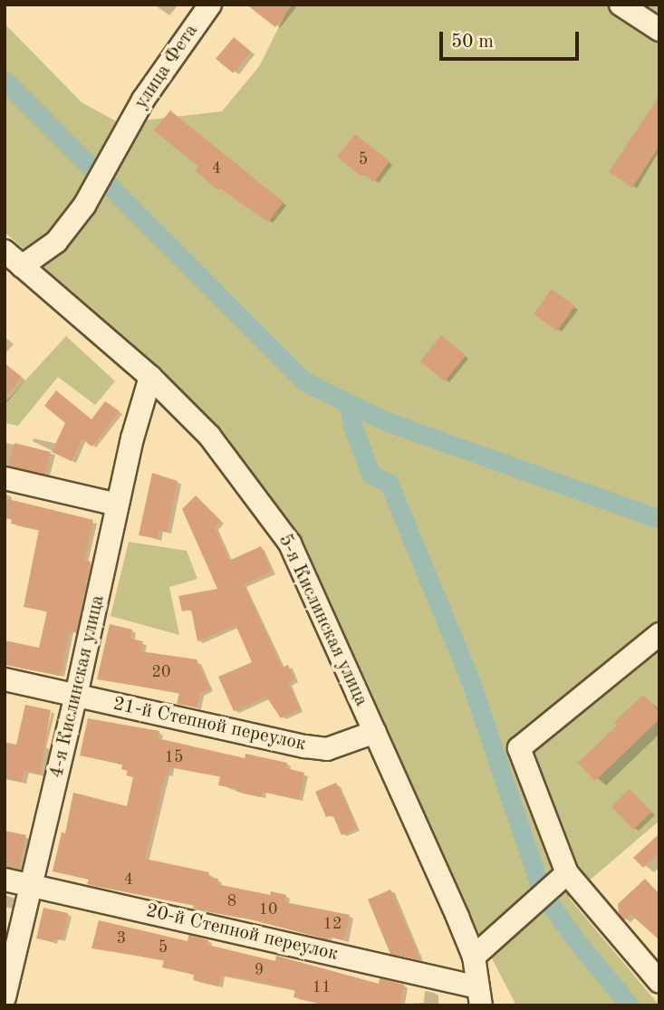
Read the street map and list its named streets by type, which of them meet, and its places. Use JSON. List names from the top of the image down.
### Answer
{
  "streets": {
    "street": [
      "улица Фета",
      "5-я Кислинская улица",
      "4-я Кислинская улица",
      "21-й Степной переулок",
      "20-й Степной переулок"
    ]
  },
  "crossings": [
    ["улица Фета", "5-я Кислинская улица"],
    ["5-я Кислинская улица", "4-я Кислинская улица"],
    ["5-я Кислинская улица", "21-й Степной переулок"],
    ["5-я Кислинская улица", "20-й Степной переулок"],
    ["4-я Кислинская улица", "21-й Степной переулок"],
    ["4-я Кислинская улица", "20-й Степной переулок"]
  ],
  "house_numbers": [
    "5",
    "4",
    "20",
    "15",
    "4",
    "8",
    "10",
    "12",
    "3",
    "5",
    "9",
    "11"
  ],
  "scale_bar": "50 m"
}
